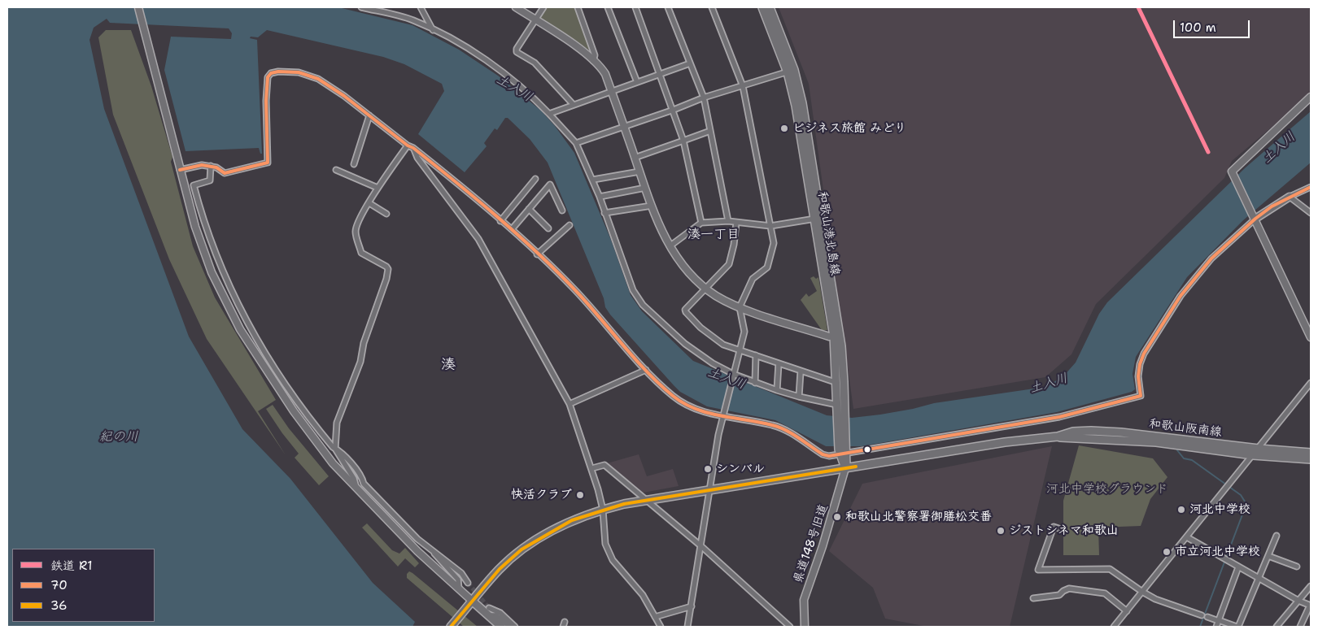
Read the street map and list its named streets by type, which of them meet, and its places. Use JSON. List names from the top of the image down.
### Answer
{
  "streets": {
    "main road": ["和歌山港北島線", "和歌山阪南線"],
    "street": ["県道148号旧道"]
  },
  "crossings": [
    ["和歌山港北島線", "和歌山阪南線"],
    ["和歌山港北島線", "県道148号旧道"],
    ["和歌山阪南線", "県道148号旧道"]
  ],
  "districts": ["湊一丁目", "湊"],
  "water": ["土入川", "紀の川"],
  "parks": ["河北中学校グラウンド"],
  "places": [
    "ビジネス旅館 みどり",
    "シンバル",
    "快活クラブ",
    "河北中学校",
    "和歌山北警察署御膳松交番",
    "ジストシネマ和歌山",
    "市立河北中学校"
  ],
  "lines": ["rail line R1", "transit line 70", "transit line 36"],
  "legend": ["鉄道 R1", "70", "36"],
  "scale_bar": "100 m"
}
